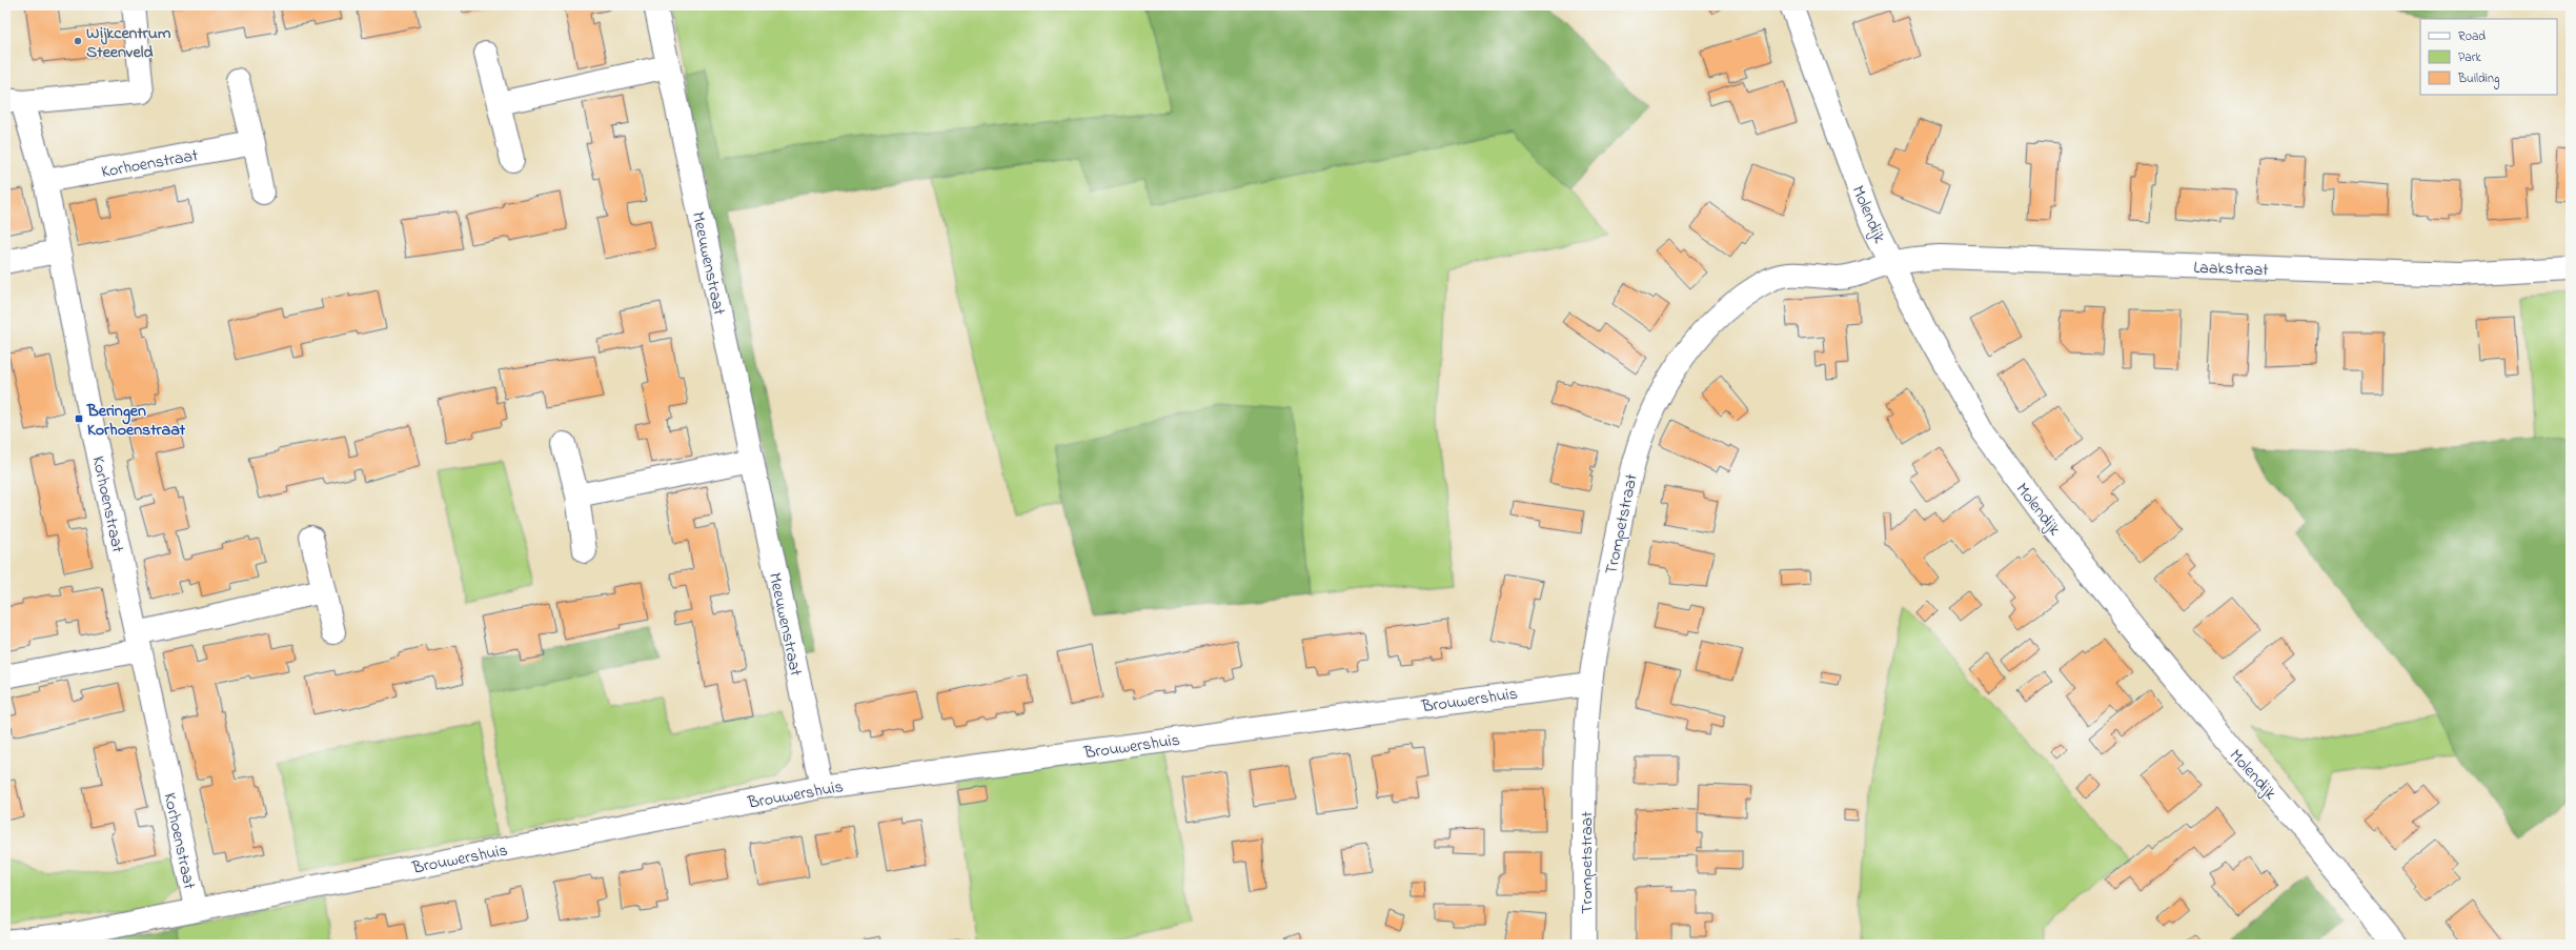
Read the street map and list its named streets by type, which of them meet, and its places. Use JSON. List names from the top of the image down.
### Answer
{
  "streets": {
    "street": [
      "Korhoenstraat",
      "Molendijk",
      "Meeuwenstraat",
      "Laakstraat",
      "Trompetstraat",
      "Brouwershuis"
    ]
  },
  "crossings": [
    ["Korhoenstraat", "Brouwershuis"],
    ["Molendijk", "Laakstraat"],
    ["Molendijk", "Trompetstraat"],
    ["Meeuwenstraat", "Brouwershuis"],
    ["Laakstraat", "Trompetstraat"],
    ["Trompetstraat", "Brouwershuis"]
  ],
  "places": {
    "other": ["Wijkcentrum Steenveld"],
    "transit": ["Beringen Korhoenstraat"]
  },
  "legend": ["Road", "Park", "Building"]
}
